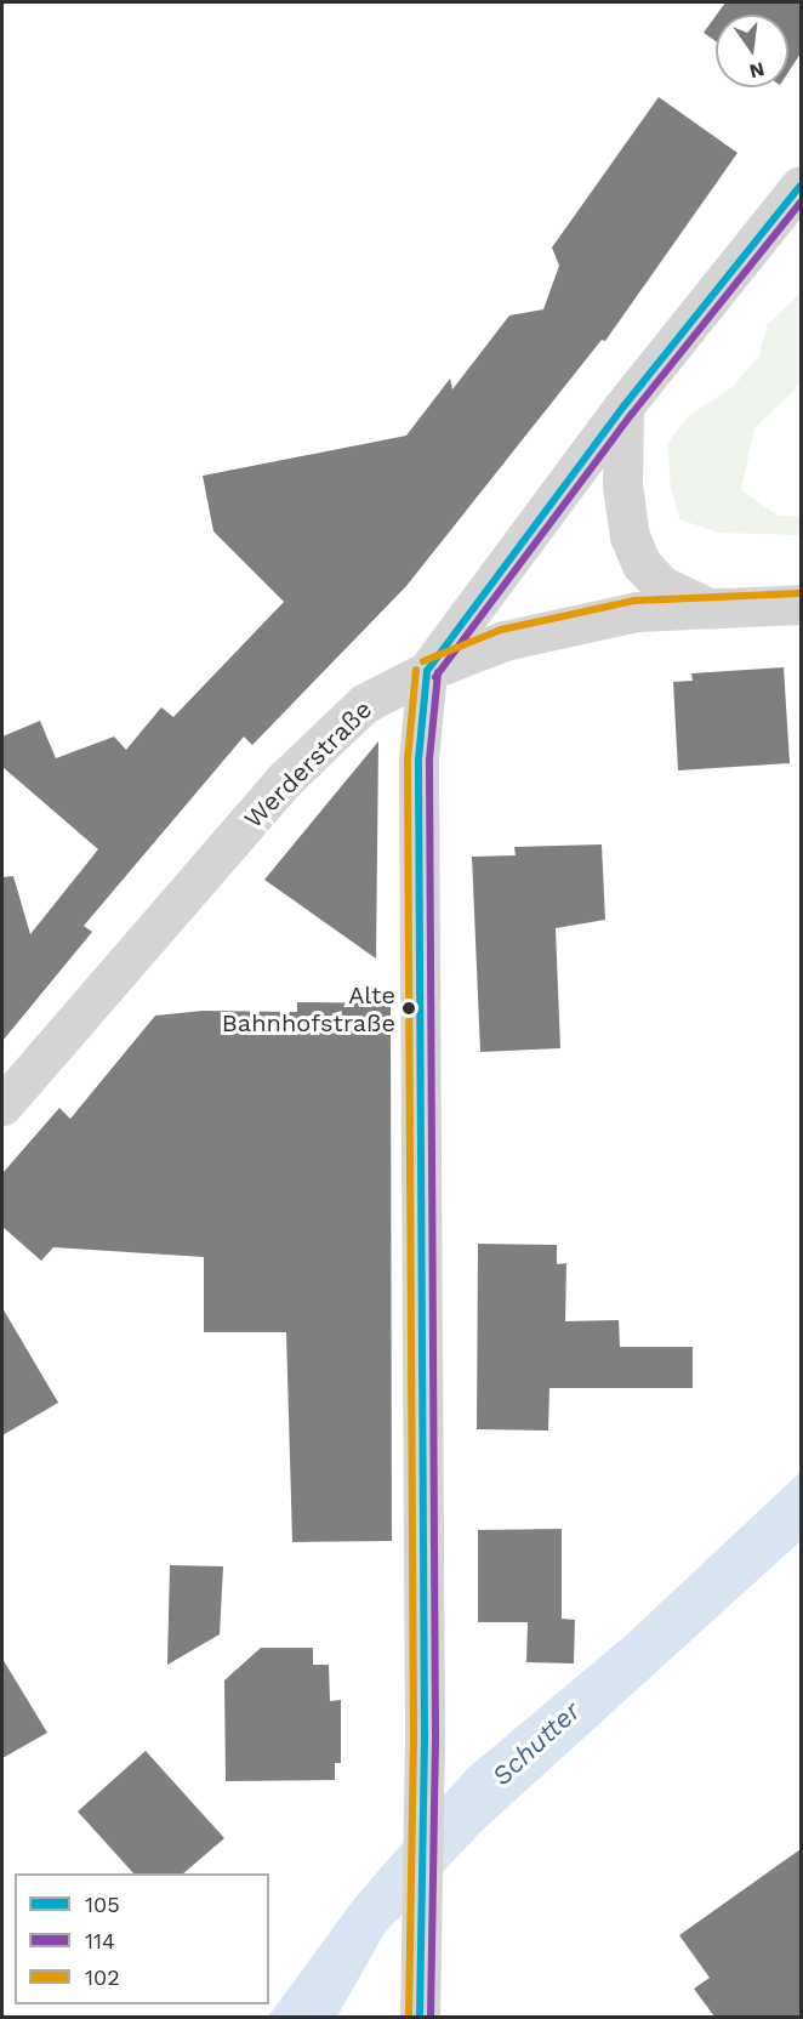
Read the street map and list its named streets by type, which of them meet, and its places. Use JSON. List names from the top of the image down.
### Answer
{
  "streets": {
    "street": ["Werderstraße"]
  },
  "water": ["Schutter"],
  "places": ["Alte Bahnhofstraße"],
  "lines": ["transit line 105", "transit line 114", "transit line 102"],
  "legend": ["105", "114", "102"],
  "north": "bottom"
}
